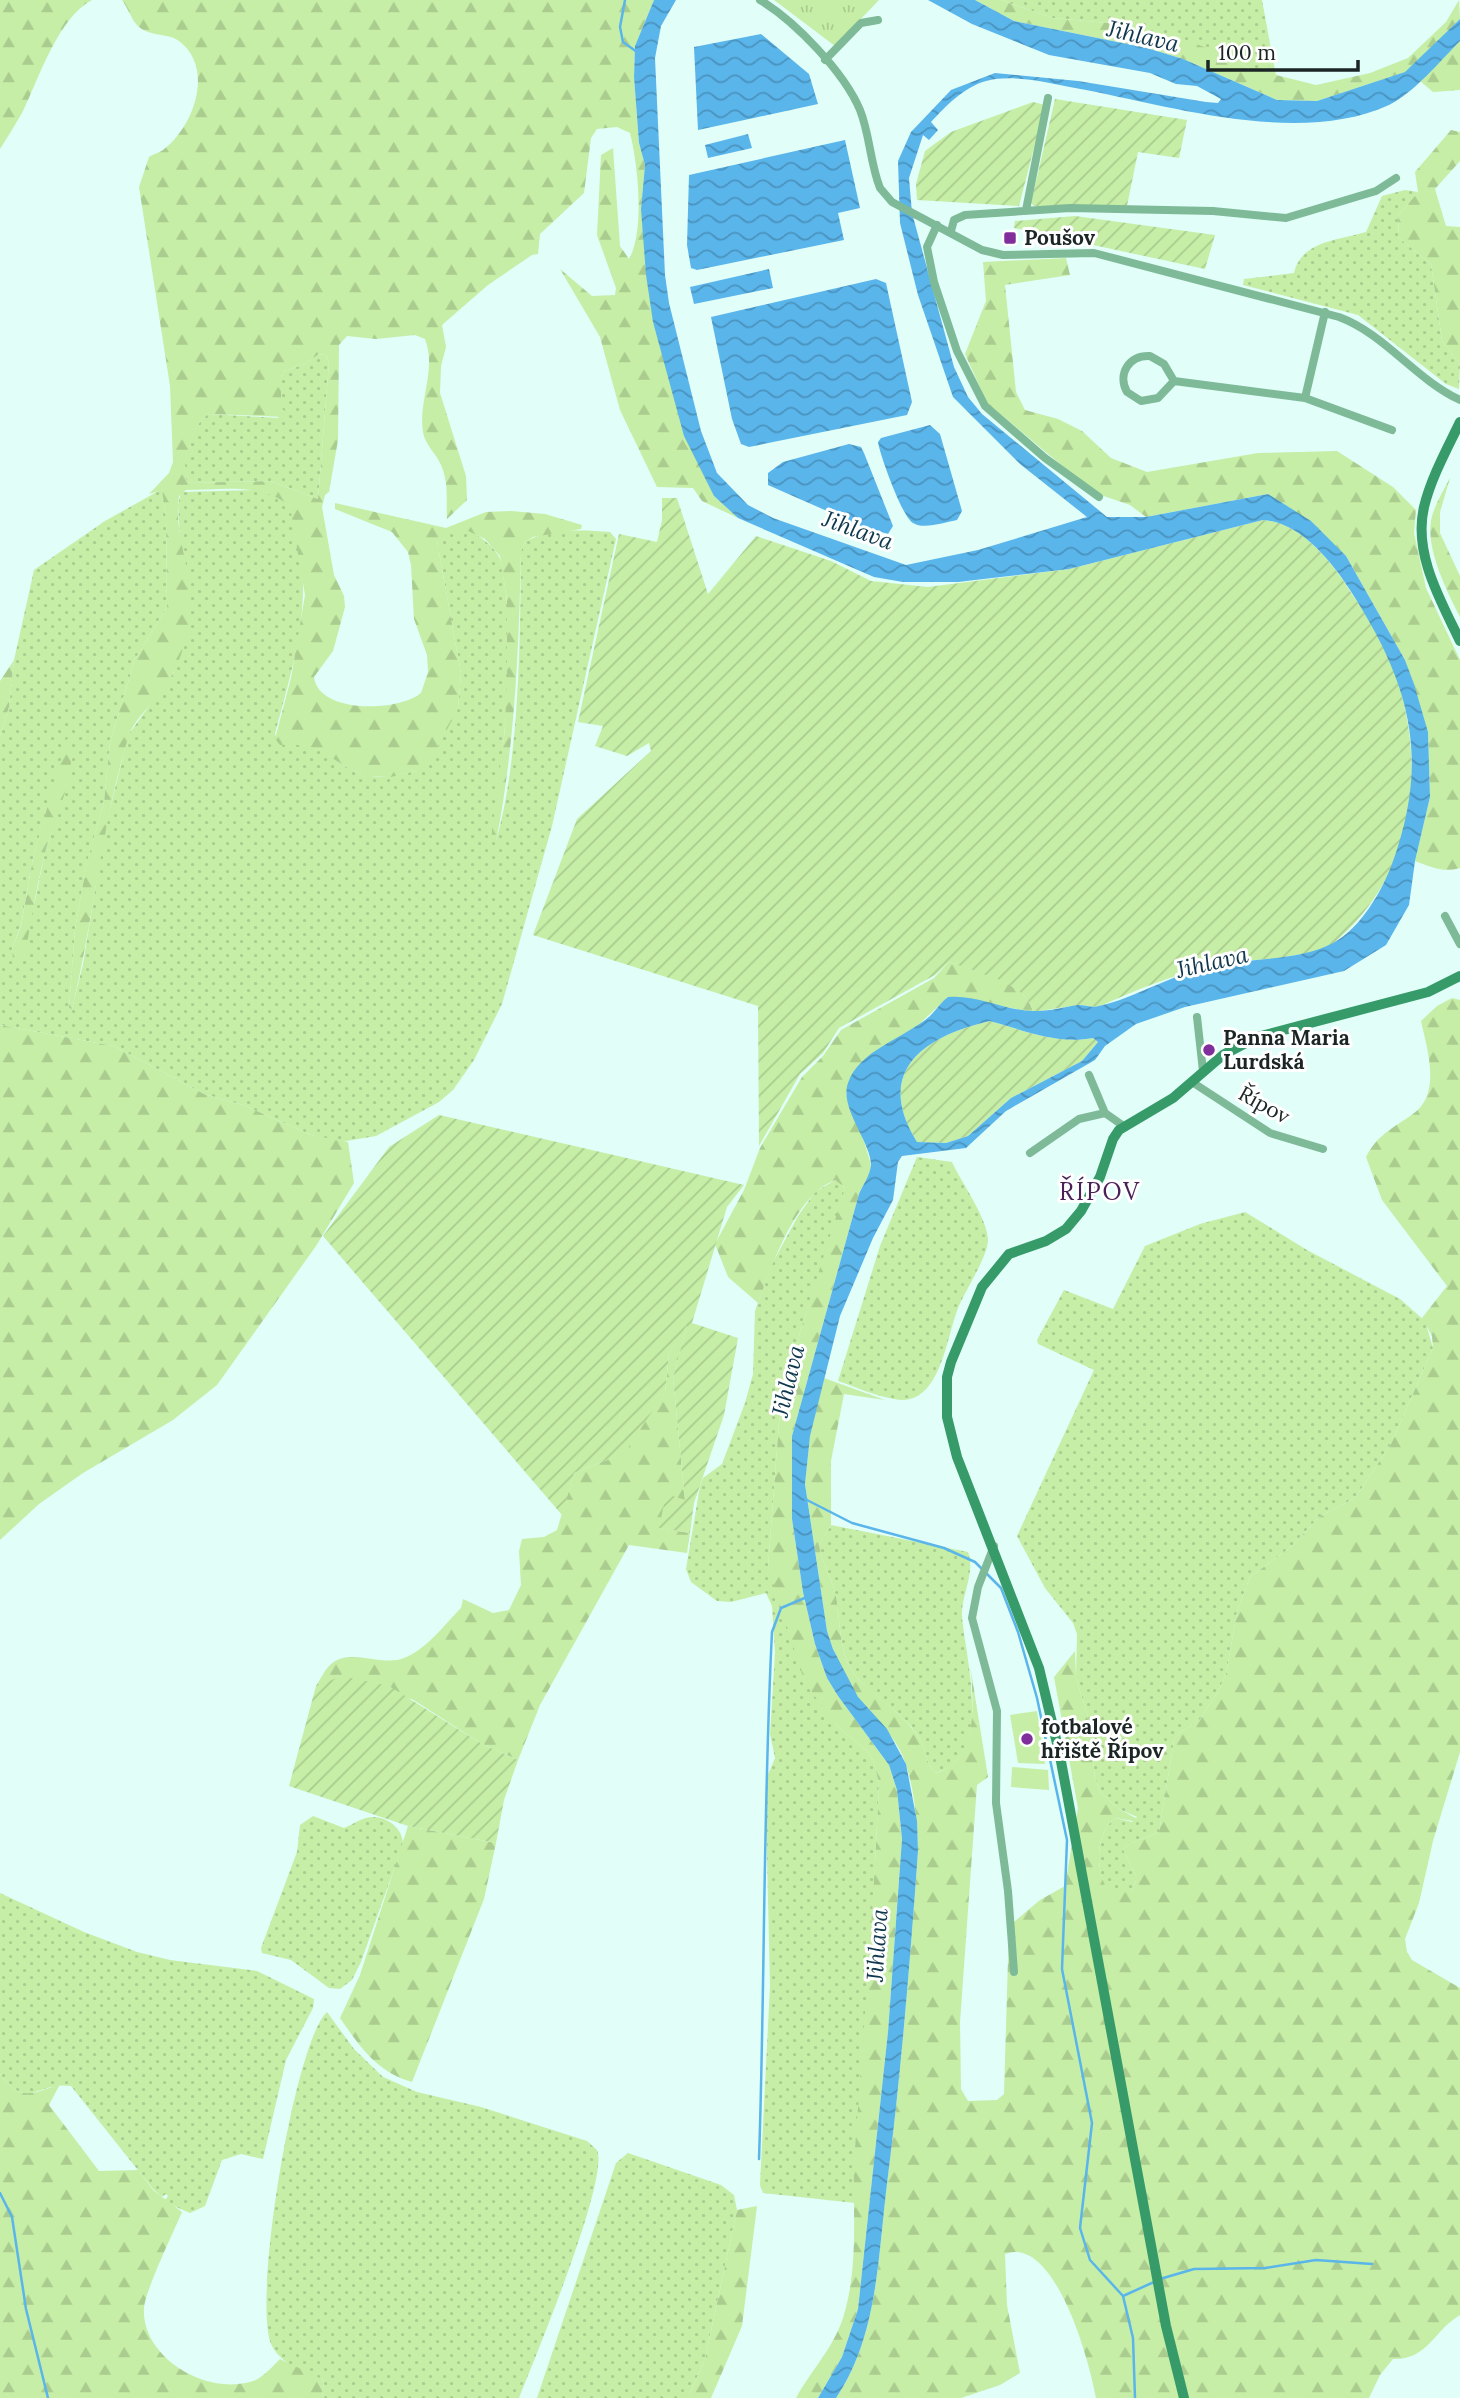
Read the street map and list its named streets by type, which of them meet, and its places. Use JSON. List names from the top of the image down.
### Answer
{
  "streets": {
    "street": ["Řípov"]
  },
  "districts": ["ŘÍPOV"],
  "water": ["Jihlava"],
  "places": {
    "transit": ["Poušov"],
    "other": ["Panna Maria Lurdská", "fotbalové hřiště Řípov"]
  },
  "scale_bar": "100 m"
}
